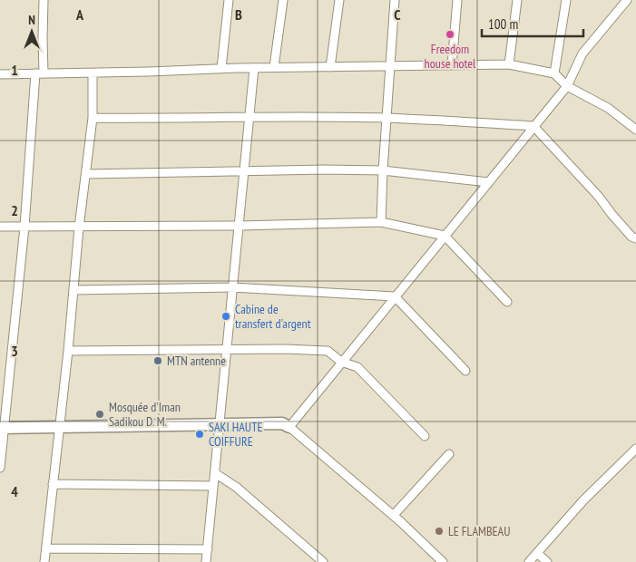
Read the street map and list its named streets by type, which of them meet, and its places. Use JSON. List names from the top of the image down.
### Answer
{
  "places": [
    "Freedom house hotel",
    "Cabine de transfert d'argent",
    "MTN antenne",
    "Mosquée d'Iman Sadikou D. M.",
    "SAKI HAUTE COIFFURE",
    "LE FLAMBEAU"
  ],
  "scale_bar": "100 m",
  "north": "top",
  "grid": {
    "columns": ["A", "B", "C"],
    "rows": [
      "1",
      "2",
      "3",
      "4"
    ]
  }
}
